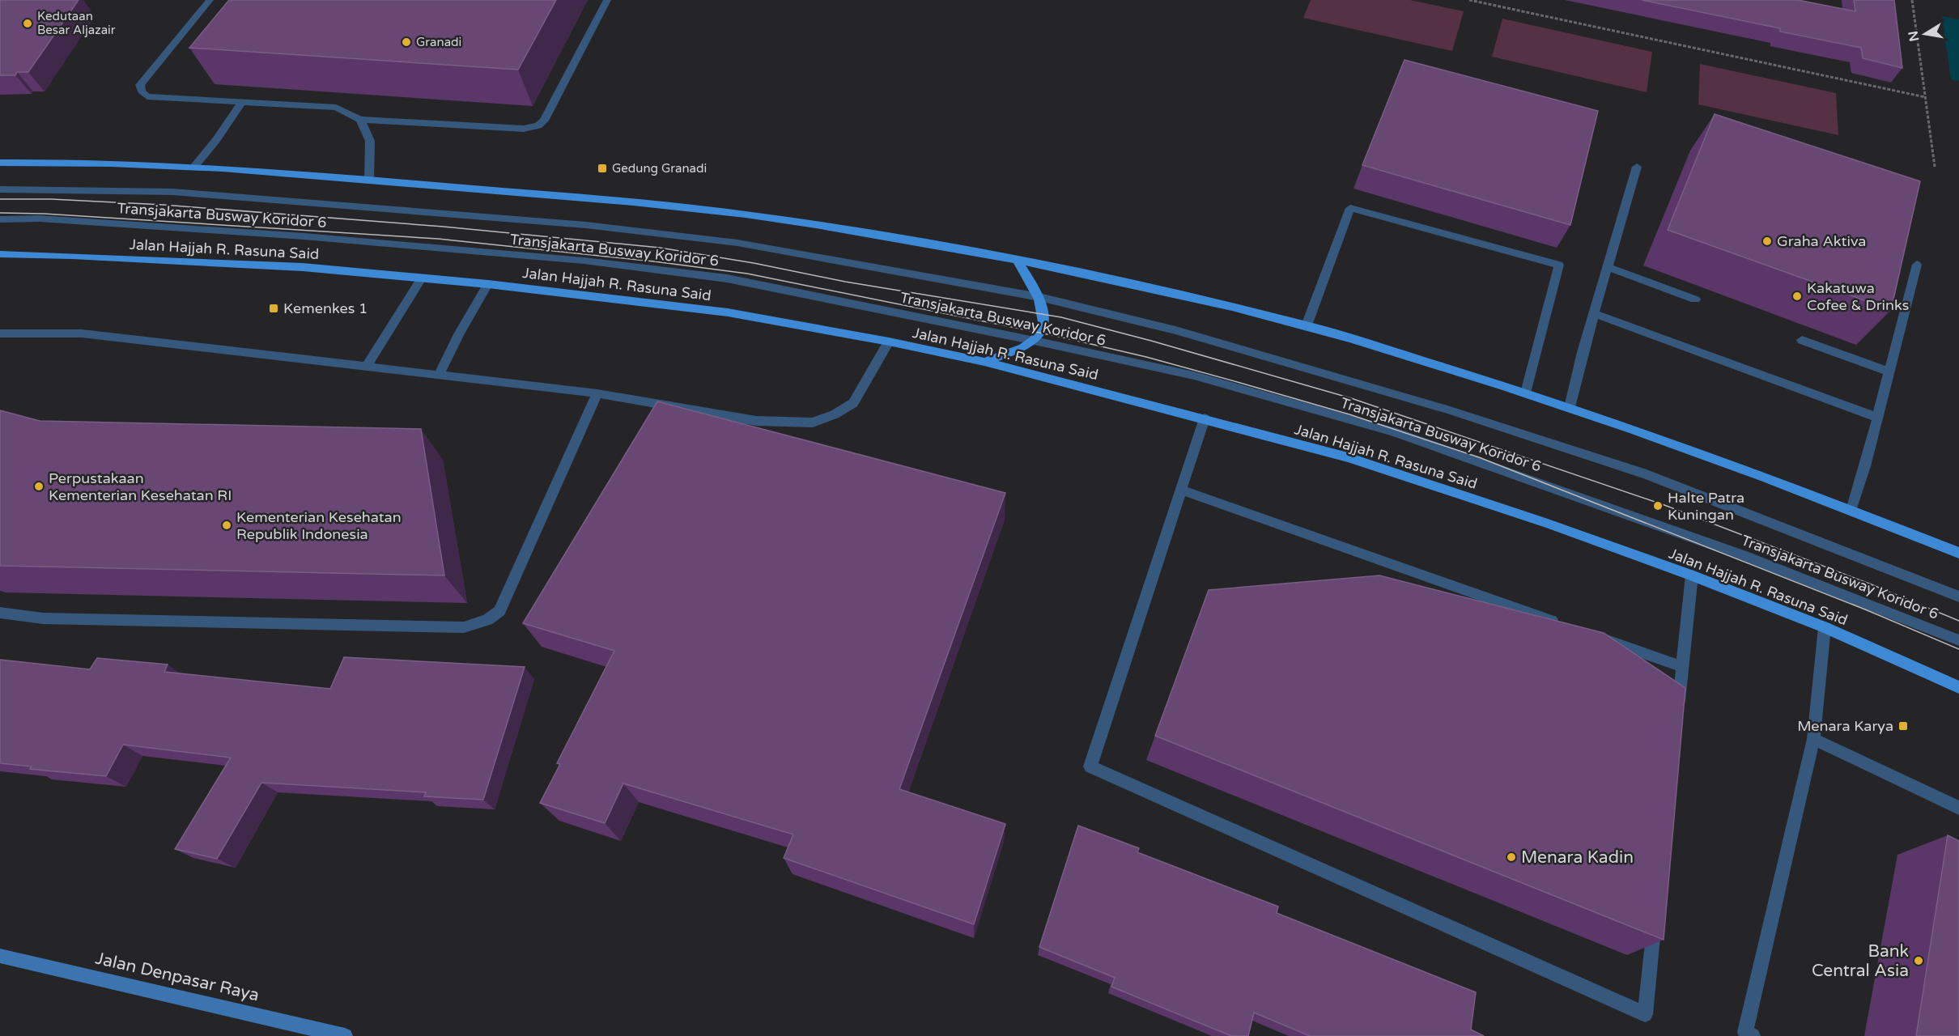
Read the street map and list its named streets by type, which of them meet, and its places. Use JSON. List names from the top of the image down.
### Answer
{
  "streets": {
    "main road": ["Jalan Hajjah R. Rasuna Said"],
    "street": ["Jalan Denpasar Raya"],
    "lane": ["Transjakarta Busway Koridor 6"]
  },
  "places": {
    "other": [
      "Kedutaan Besar Aljazair",
      "Granadi",
      "Graha Aktiva",
      "Kakatuwa Cofee & Drinks",
      "Perpustakaan Kementerian Kesehatan RI",
      "Halte Patra Kuningan",
      "Kementerian Kesehatan Republik Indonesia",
      "Menara Kadin",
      "Bank Central Asia"
    ],
    "transit": ["Gedung Granadi", "Kemenkes 1", "Menara Karya"]
  },
  "north": "left"
}
